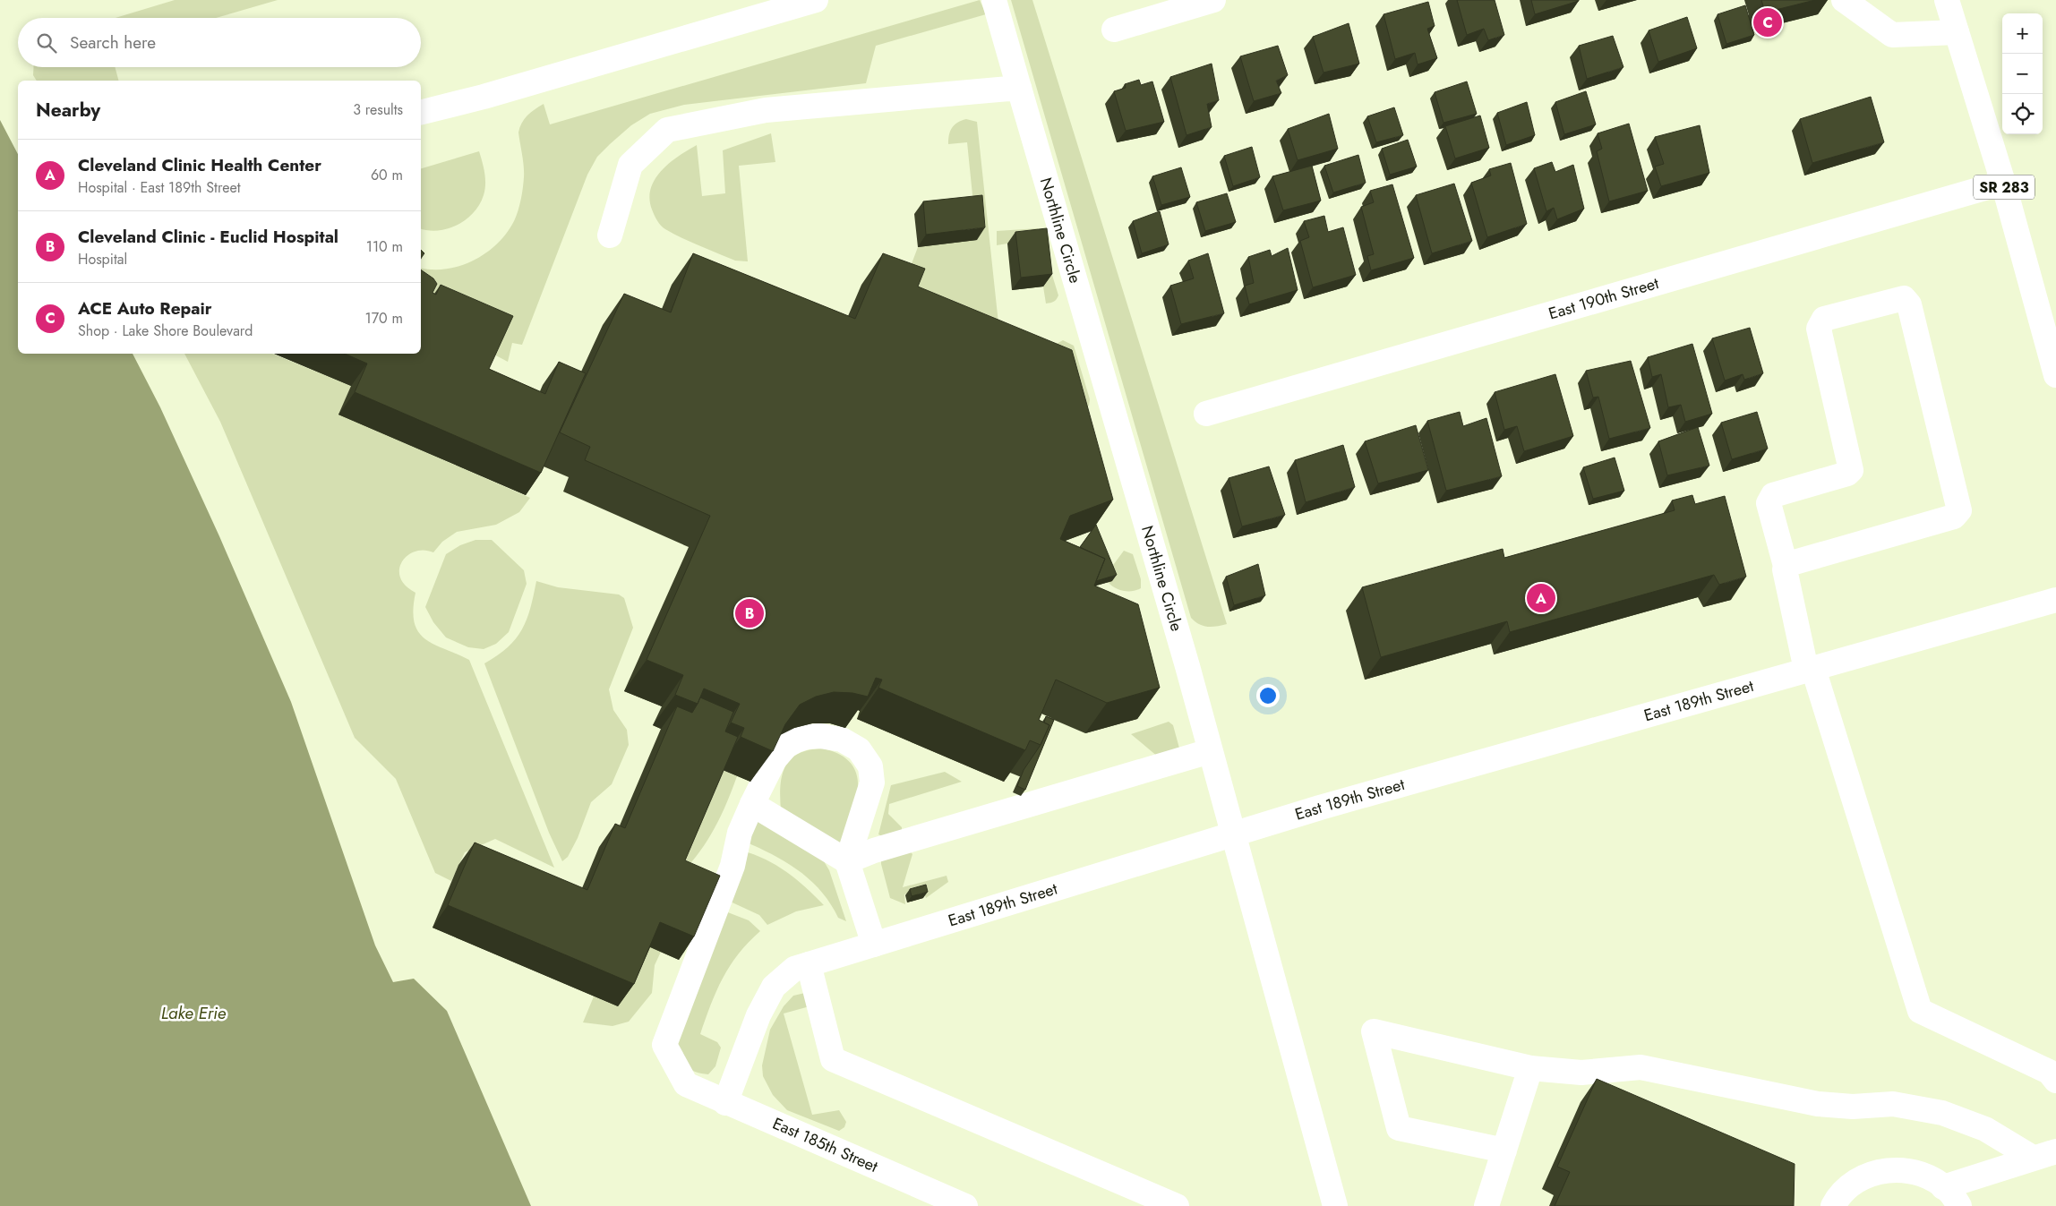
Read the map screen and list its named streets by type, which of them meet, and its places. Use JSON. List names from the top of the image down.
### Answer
{
  "streets": {
    "street": [
      "SR 283",
      "Northline Circle",
      "East 190th Street",
      "East 189th Street",
      "East 185th Street"
    ]
  },
  "crossings": [
    ["SR 283", "East 190th Street"],
    ["Northline Circle", "East 189th Street"],
    ["East 189th Street", "East 185th Street"]
  ],
  "water": ["Lake Erie"],
  "page": {
    "pins": ["C", "A", "B"],
    "map_buttons": ["+", "−"],
    "search": "Search here",
    "heading": ["Nearby", "3 results"],
    "list": [
      {
        "mark": "A",
        "name": "Cleveland Clinic Health Center",
        "note": "Hospital · East 189th Street",
        "value": "60 m"
      },
      {
        "mark": "B",
        "name": "Cleveland Clinic - Euclid Hospital",
        "note": "Hospital",
        "value": "110 m"
      },
      {
        "mark": "C",
        "name": "ACE Auto Repair",
        "note": "Shop · Lake Shore Boulevard",
        "value": "170 m"
      }
    ]
  }
}
